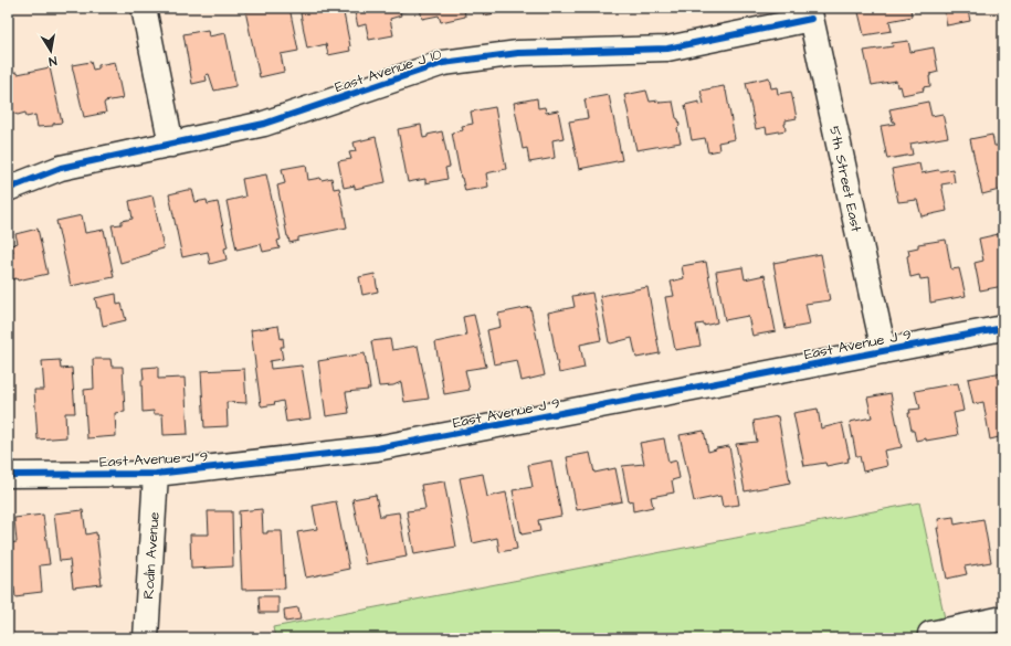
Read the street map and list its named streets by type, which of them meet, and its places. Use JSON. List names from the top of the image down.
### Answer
{
  "streets": {
    "street": [
      "East Avenue J 10",
      "5th Street East",
      "East Avenue J 9",
      "Rodin Avenue"
    ]
  },
  "crossings": [
    ["East Avenue J 10", "5th Street East"],
    ["5th Street East", "East Avenue J 9"],
    ["East Avenue J 9", "Rodin Avenue"]
  ],
  "north": "bottom"
}
